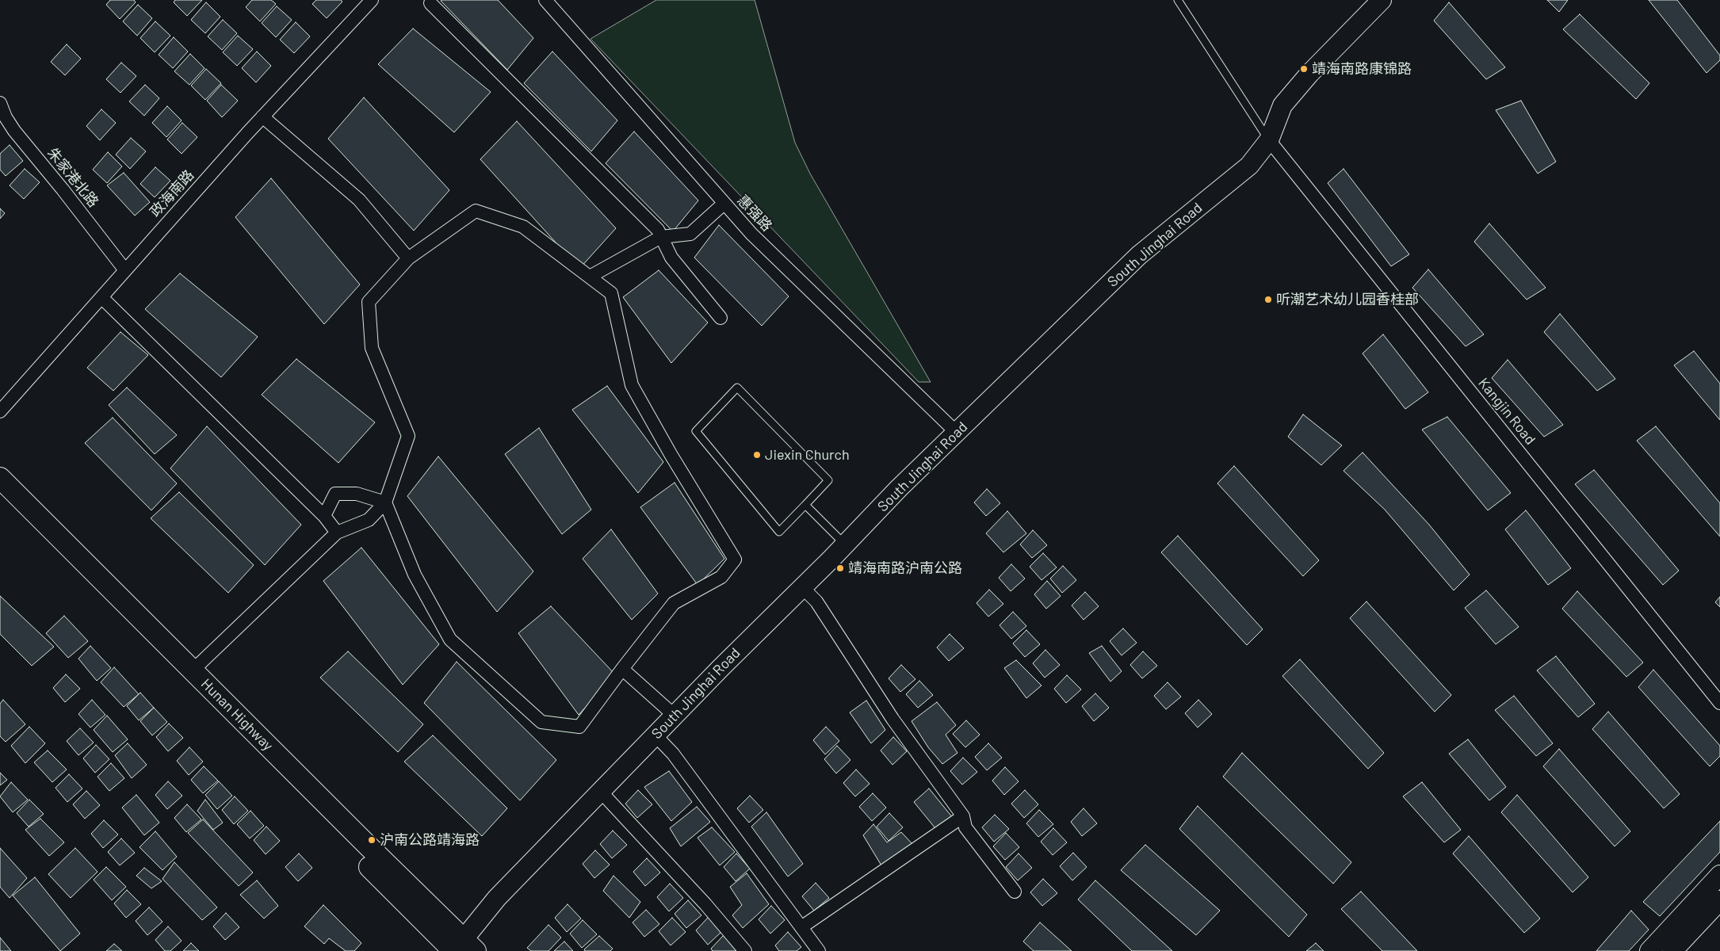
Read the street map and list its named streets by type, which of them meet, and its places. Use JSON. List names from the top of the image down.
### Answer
{
  "streets": {
    "main road": ["Hunan Highway"],
    "street": [
      "朱家港北路",
      "政海南路",
      "惠强路",
      "South Jinghai Road",
      "Kangjin Road"
    ]
  },
  "crossings": [
    ["朱家港北路", "政海南路"],
    ["惠强路", "South Jinghai Road"],
    ["South Jinghai Road", "Kangjin Road"],
    ["South Jinghai Road", "Hunan Highway"]
  ],
  "places": [
    "靖海南路康锦路",
    "听潮艺术幼儿园香桂部",
    "Jiexin Church",
    "靖海南路沪南公路",
    "沪南公路靖海路"
  ]
}
